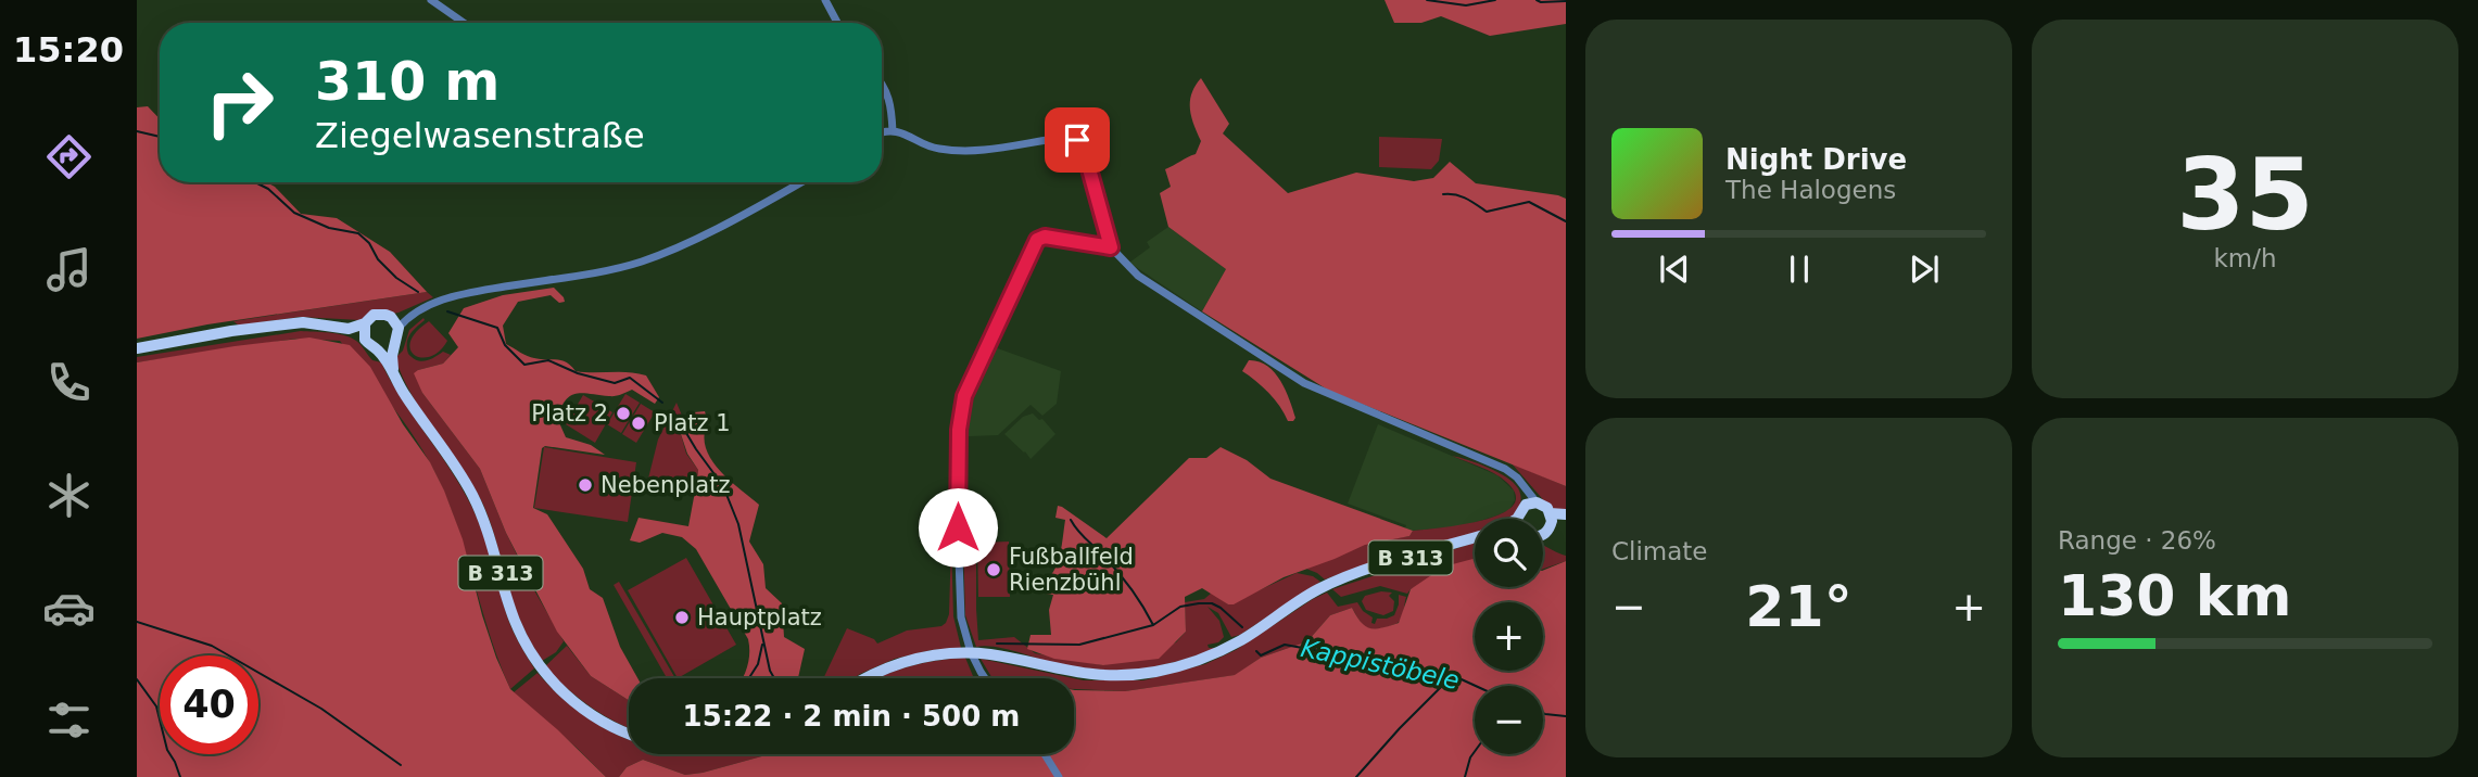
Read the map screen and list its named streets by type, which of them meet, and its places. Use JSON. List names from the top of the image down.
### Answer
{
  "streets": {
    "main road": ["B 313"]
  },
  "water": ["Kappistöbele"],
  "places": [
    "Platz 2",
    "Platz 1",
    "Nebenplatz",
    "Fußballfeld Rienzbühl",
    "Hauptplatz"
  ],
  "page": {
    "tabs": "15:20",
    "tile": [
      ["35", "km/h"],
      "Climate",
      ["Range · 26%", "130 km"]
    ],
    "turn": ["310 m", "Ziegelwasenstraße"],
    "song": ["Night Drive", "The Halogens"],
    "map_buttons": ["+", "−"],
    "heat": ["−", "21°", "+"],
    "limit": "40",
    "trip": "15:22 · 2 min · 500 m"
  }
}
